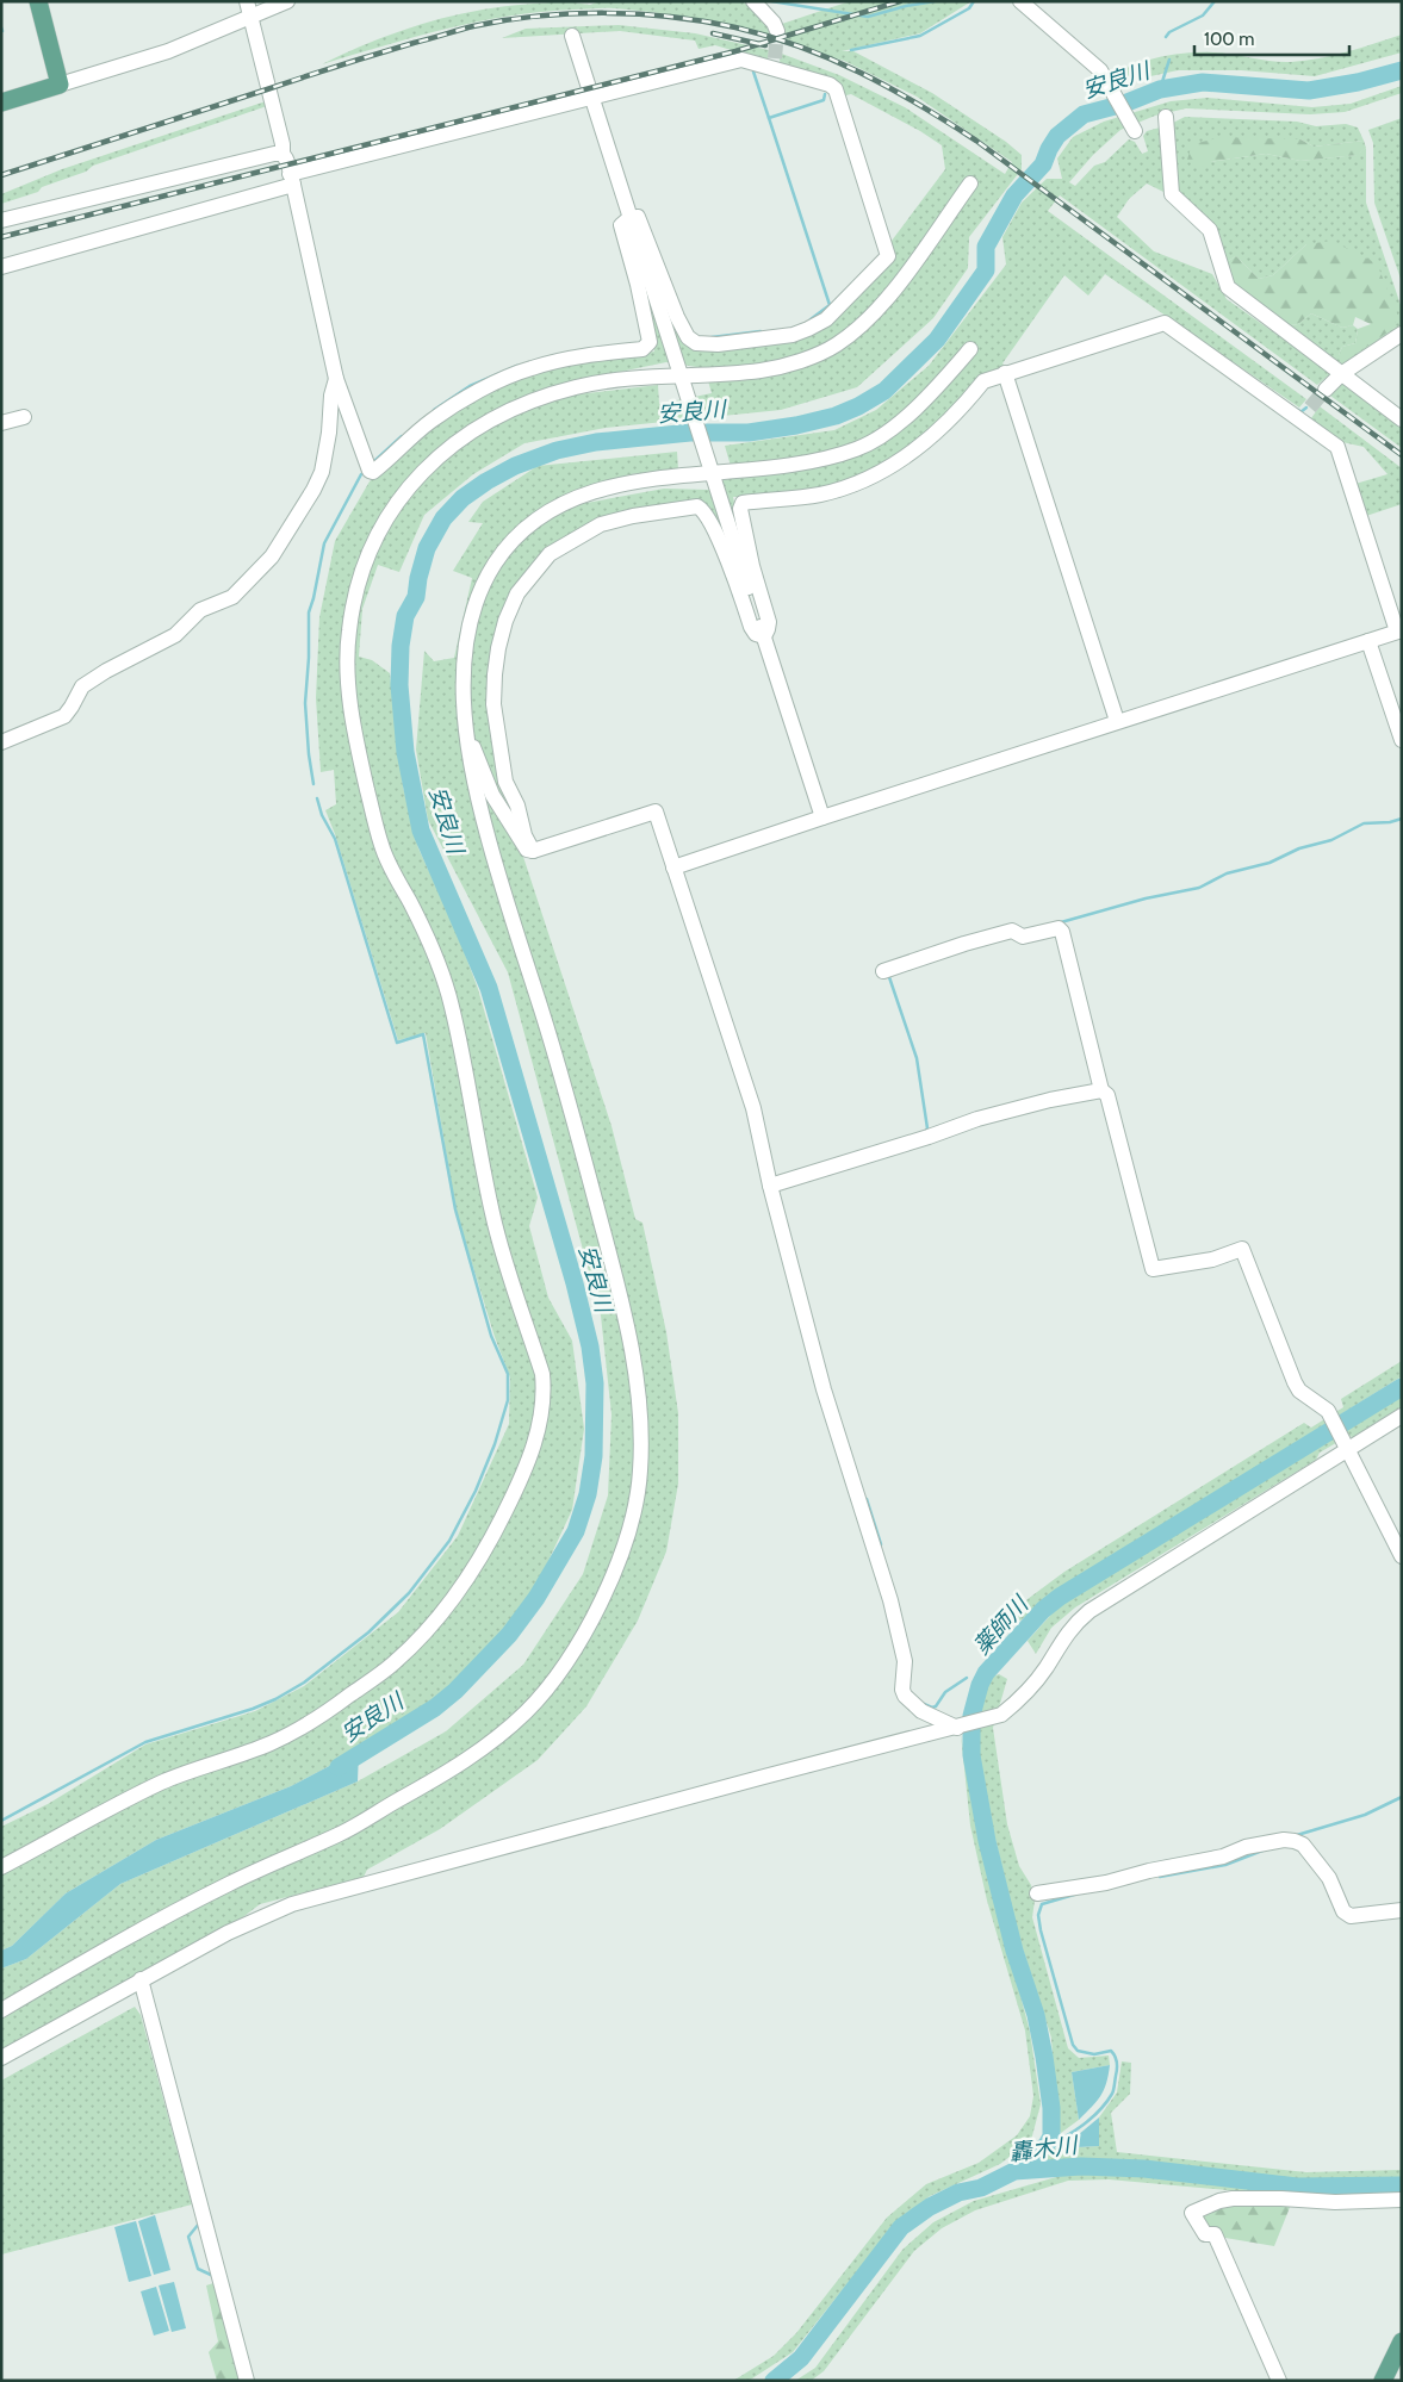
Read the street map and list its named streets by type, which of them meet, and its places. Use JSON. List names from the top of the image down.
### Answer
{
  "water": ["安良川", "薬師川", "轟木川"],
  "scale_bar": "100 m"
}
